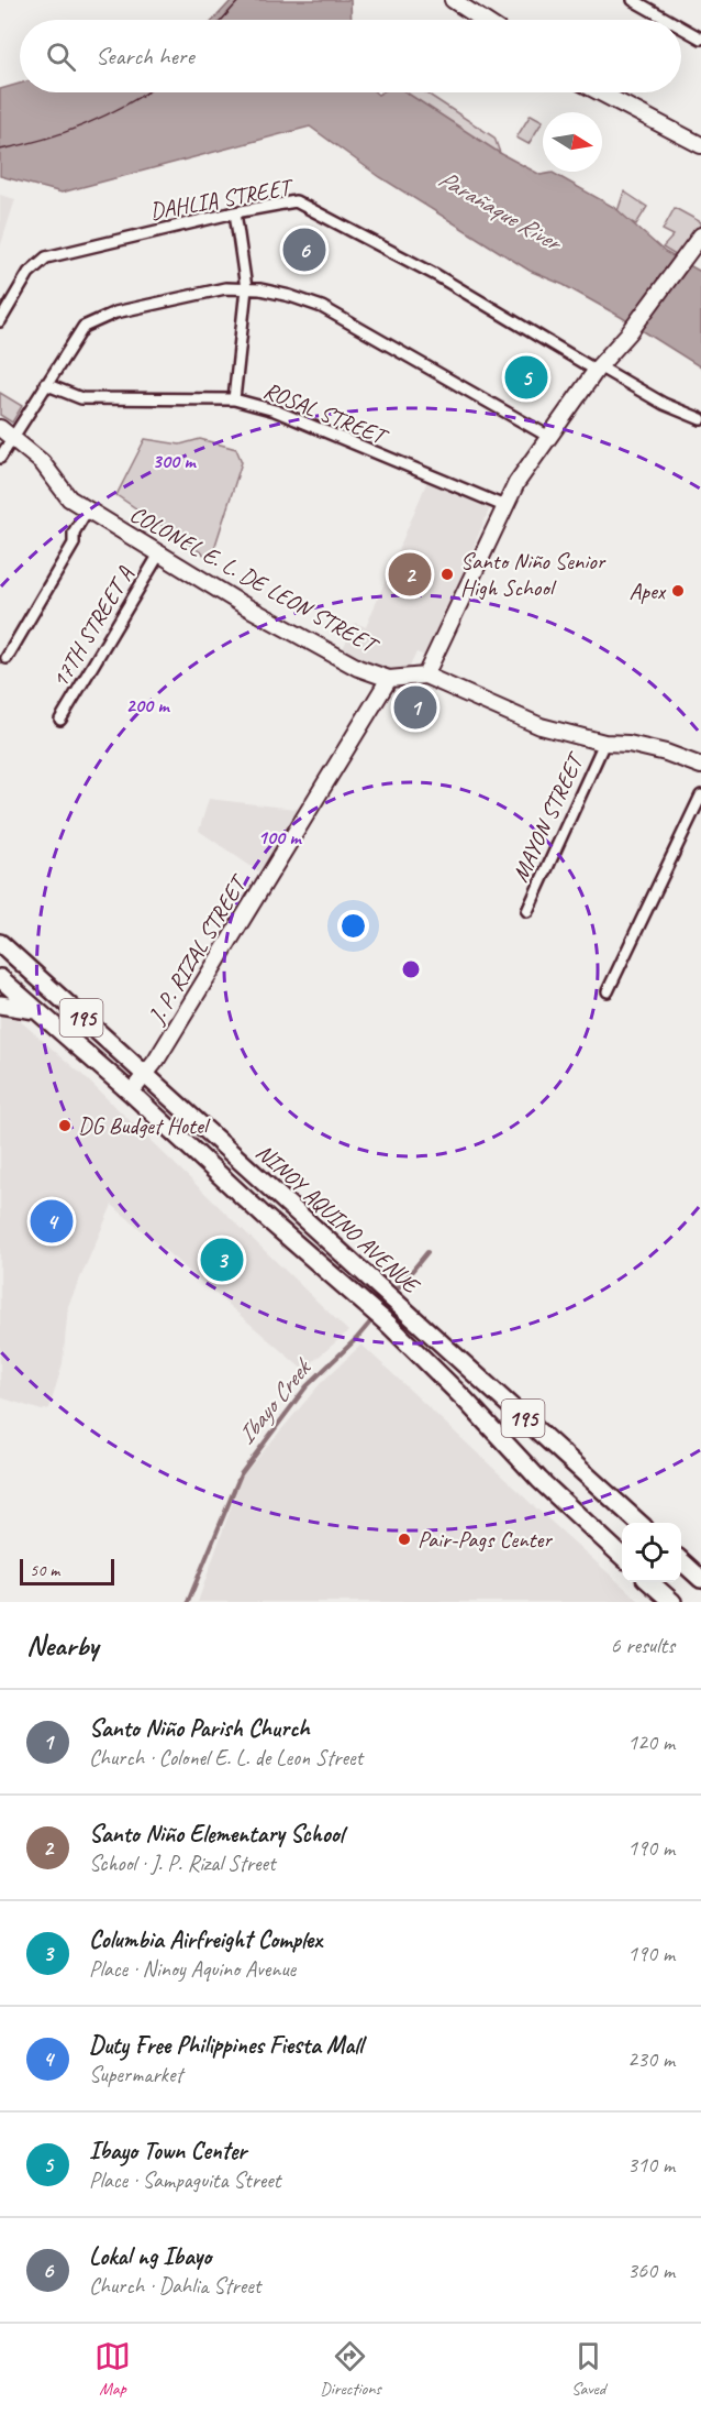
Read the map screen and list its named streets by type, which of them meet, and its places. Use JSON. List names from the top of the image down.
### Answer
{
  "streets": {
    "main road": ["195", "NINOY AQUINO AVENUE"],
    "street": [
      "DAHLIA STREET",
      "ROSAL STREET",
      "COLONEL E. L. DE LEON STREET",
      "17TH STREET A",
      "MAYON STREET",
      "J. P. RIZAL STREET"
    ]
  },
  "crossings": [
    ["COLONEL E. L. DE LEON STREET", "17TH STREET A"],
    ["COLONEL E. L. DE LEON STREET", "MAYON STREET"],
    ["COLONEL E. L. DE LEON STREET", "J. P. RIZAL STREET"],
    ["J. P. RIZAL STREET", "NINOY AQUINO AVENUE"]
  ],
  "water": ["Parañaque River", "Ibayo Creek"],
  "places": [
    "Santo Niño Senior High School",
    "Apex",
    "DG Budget Hotel",
    "Pair-Pags Center"
  ],
  "scale_bar": "50 m",
  "north": "right",
  "page": {
    "search": "Search here",
    "pins": [
      "6",
      "5",
      "2",
      "1",
      "4",
      "3"
    ],
    "scale": "50 m",
    "heading": ["Nearby", "6 results"],
    "list": [
      {
        "mark": "1",
        "name": "Santo Niño Parish Church",
        "note": "Church · Colonel E. L. de Leon Street",
        "value": "120 m"
      },
      {
        "mark": "2",
        "name": "Santo Niño Elementary School",
        "note": "School · J. P. Rizal Street",
        "value": "190 m"
      },
      {
        "mark": "3",
        "name": "Columbia Airfreight Complex",
        "note": "Place · Ninoy Aquino Avenue",
        "value": "190 m"
      },
      {
        "mark": "4",
        "name": "Duty Free Philippines Fiesta Mall",
        "note": "Supermarket",
        "value": "230 m"
      },
      {
        "mark": "5",
        "name": "Ibayo Town Center",
        "note": "Place · Sampaguita Street",
        "value": "310 m"
      },
      {
        "mark": "6",
        "name": "Lokal ng Ibayo",
        "note": "Church · Dahlia Street",
        "value": "360 m"
      }
    ],
    "nav": ["Map", "Directions", "Saved"]
  },
  "rings": ["300 m", "200 m", "100 m"]
}
